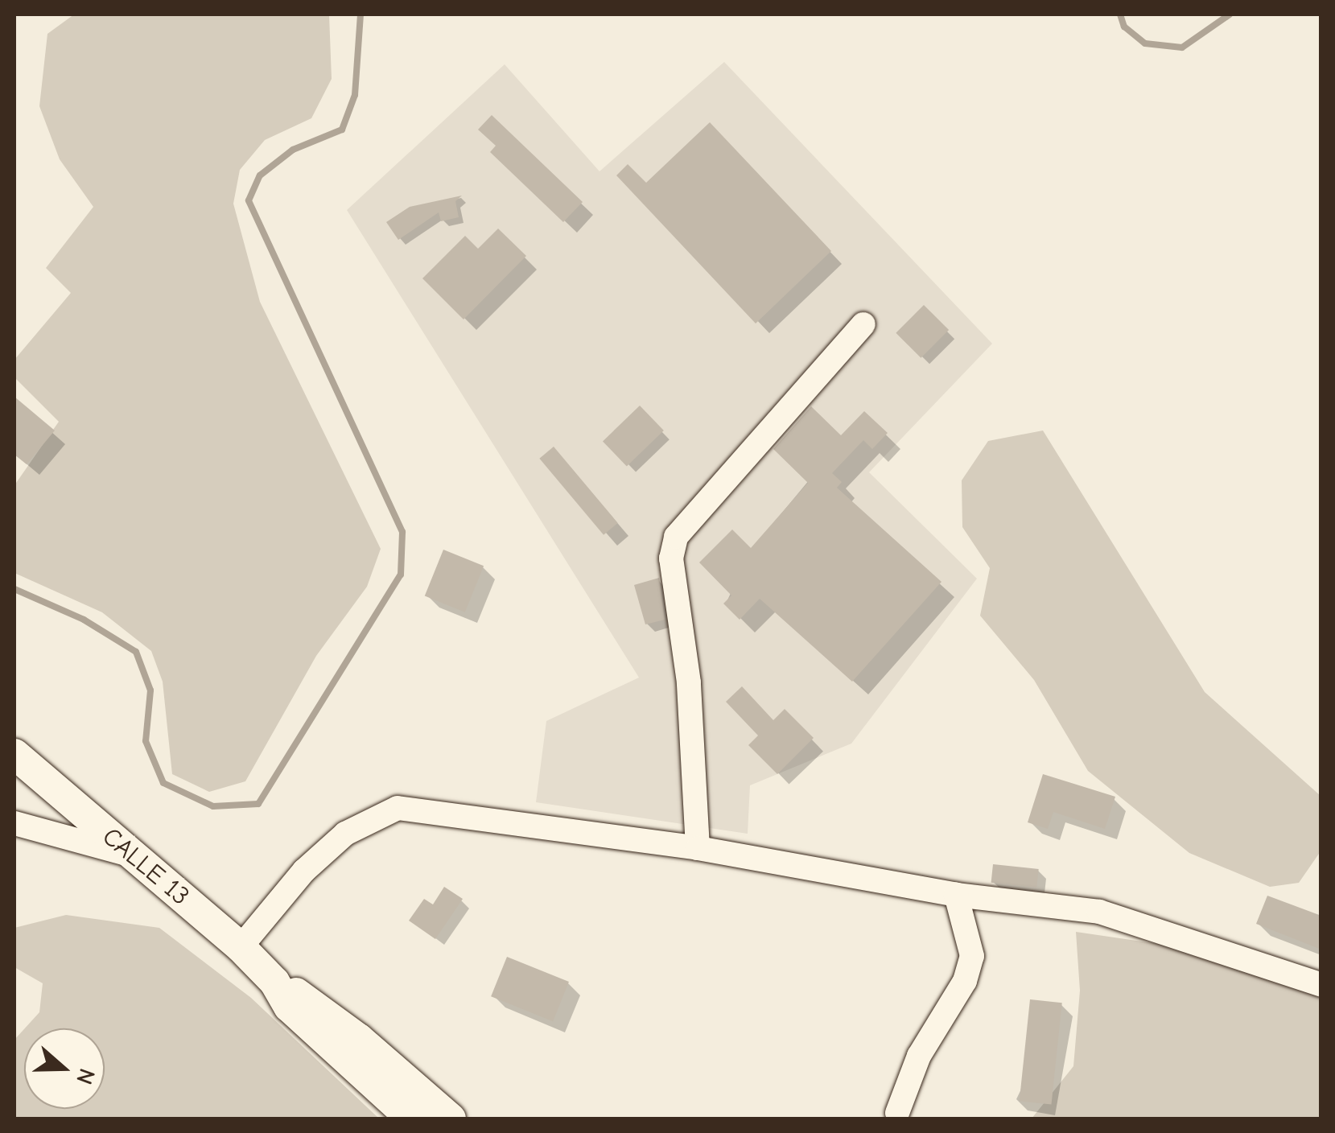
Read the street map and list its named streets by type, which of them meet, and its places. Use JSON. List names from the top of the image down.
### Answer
{
  "streets": {
    "main road": ["CALLE 13"]
  },
  "north": "right"
}
